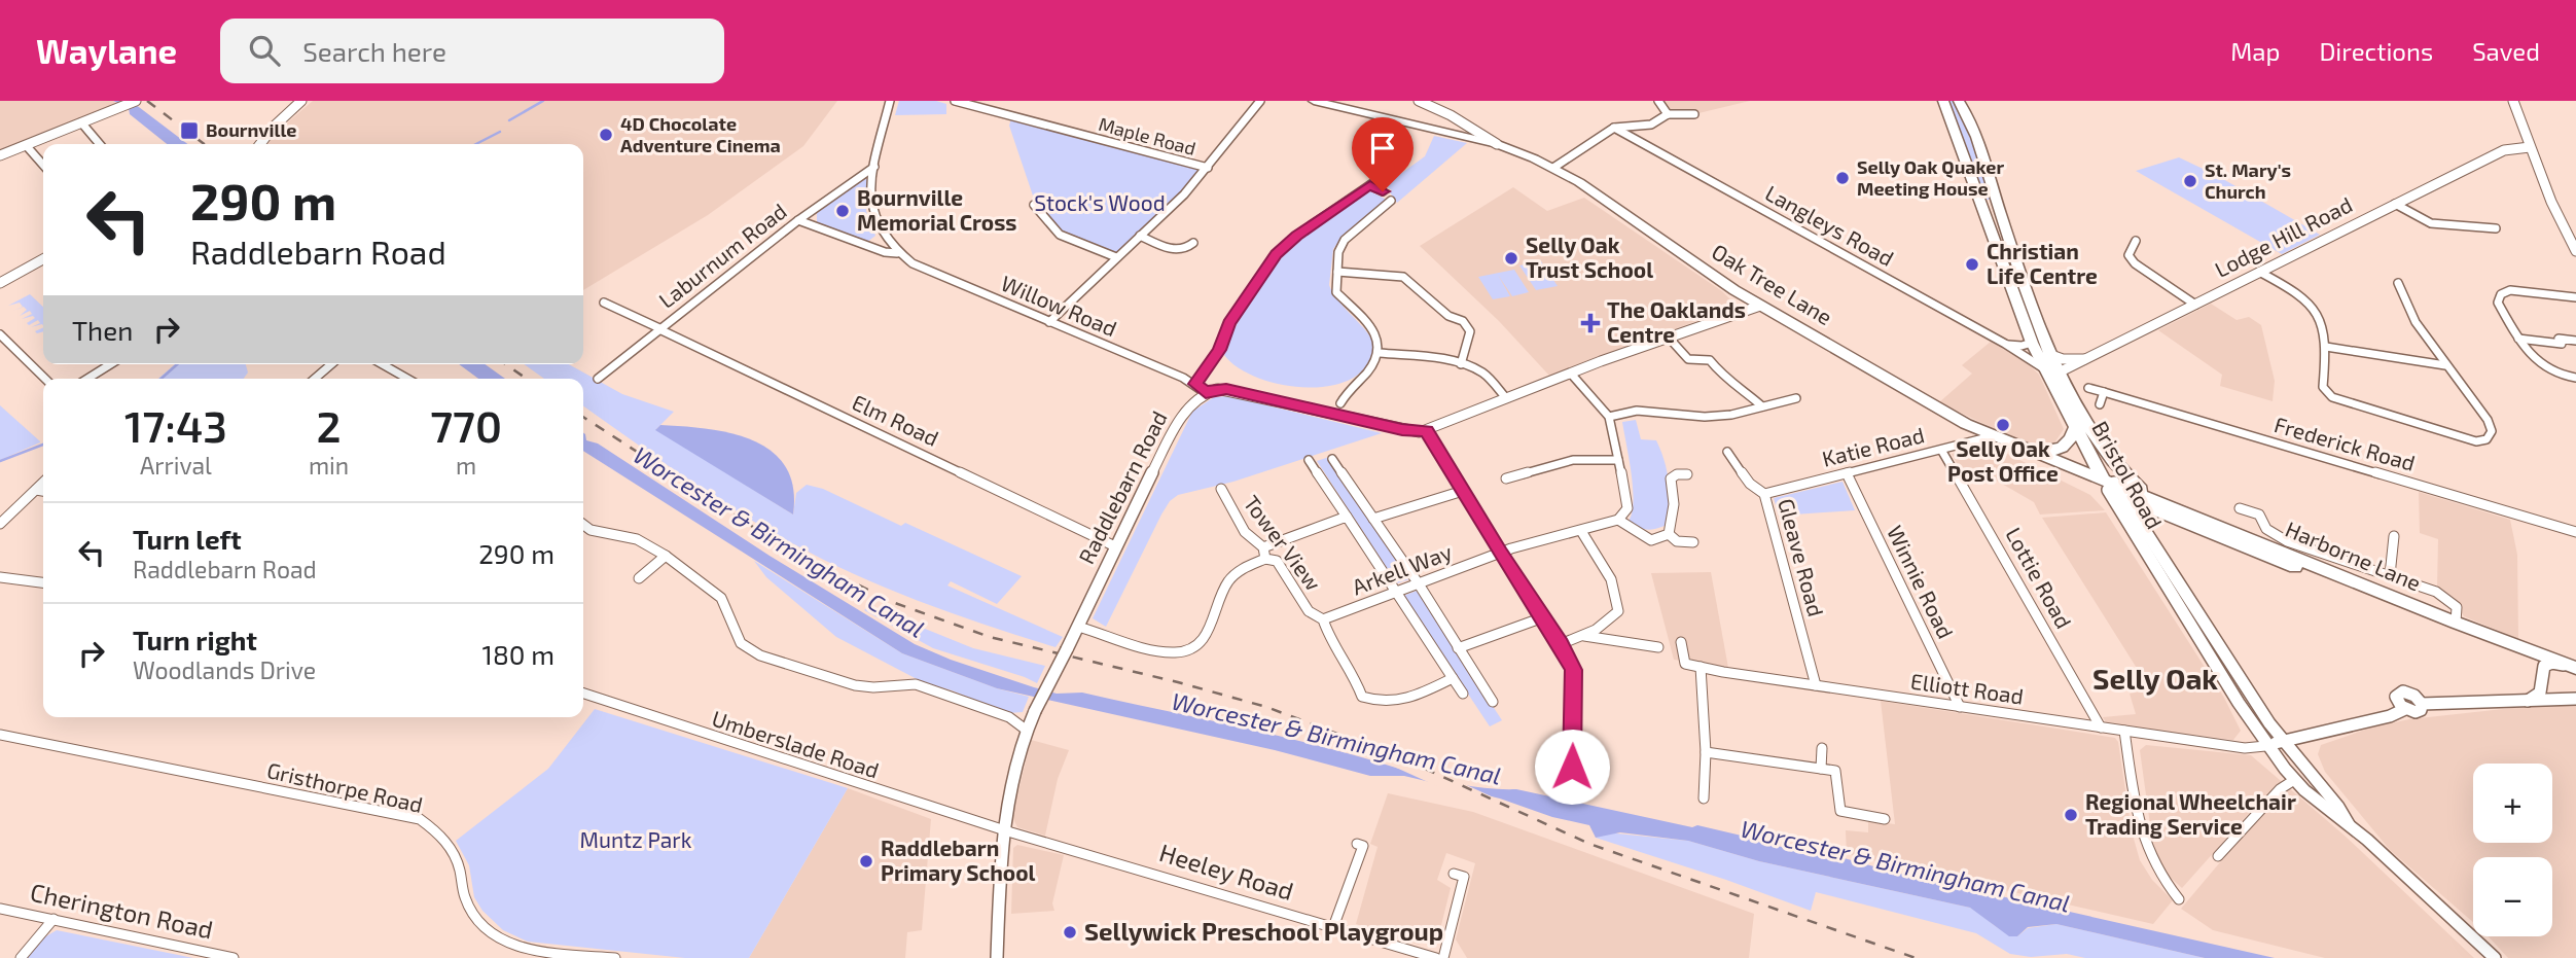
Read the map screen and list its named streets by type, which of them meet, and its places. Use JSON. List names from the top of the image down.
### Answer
{
  "streets": {
    "highway": ["Oak Tree Lane", "Bristol Road", "Harborne Lane"],
    "street": [
      "Maple Road",
      "Langleys Road",
      "Lodge Hill Road",
      "Laburnum Road",
      "Willow Road",
      "Elm Road",
      "Frederick Road",
      "Katie Road",
      "Raddlebarn Road",
      "Tower View",
      "Gleave Road",
      "Arkell Way",
      "Lottie Road",
      "Winnie Road",
      "Elliott Road",
      "Umberslade Road",
      "Gristhorpe Road",
      "Heeley Road",
      "Cherington Road"
    ]
  },
  "crossings": [
    ["Langleys Road", "Lodge Hill Road"],
    ["Langleys Road", "Bristol Road"],
    ["Lodge Hill Road", "Bristol Road"],
    ["Laburnum Road", "Willow Road"],
    ["Laburnum Road", "Elm Road"],
    ["Oak Tree Lane", "Katie Road"],
    ["Oak Tree Lane", "Bristol Road"],
    ["Oak Tree Lane", "Harborne Lane"],
    ["Willow Road", "Raddlebarn Road"],
    ["Elm Road", "Raddlebarn Road"],
    ["Katie Road", "Gleave Road"],
    ["Katie Road", "Lottie Road"],
    ["Katie Road", "Winnie Road"],
    ["Bristol Road", "Harborne Lane"],
    ["Bristol Road", "Elliott Road"],
    ["Raddlebarn Road", "Umberslade Road"],
    ["Raddlebarn Road", "Heeley Road"],
    ["Tower View", "Arkell Way"],
    ["Gleave Road", "Elliott Road"],
    ["Lottie Road", "Elliott Road"],
    ["Winnie Road", "Elliott Road"],
    ["Umberslade Road", "Heeley Road"]
  ],
  "districts": ["Selly Oak"],
  "water": ["Worcester & Birmingham Canal"],
  "parks": ["Stock's Wood", "Muntz Park"],
  "places": {
    "transit": ["Bournville"],
    "other": [
      "4D Chocolate Adventure Cinema",
      "Selly Oak Quaker Meeting House",
      "St. Mary's Church",
      "Bournville Memorial Cross",
      "Selly Oak Trust School",
      "Christian Life Centre",
      "Selly Oak Post Office",
      "Regional Wheelchair Trading Service",
      "Raddlebarn Primary School",
      "Sellywick Preschool Playgroup"
    ],
    "health": ["The Oaklands Centre"]
  },
  "page": {
    "header": "Waylane",
    "search": "Search here",
    "nav": ["Map", "Directions", "Saved"],
    "turn": ["290 m", "Raddlebarn Road"],
    "then": "Then",
    "eta": [
      "17:43",
      "Arrival",
      "2",
      "min",
      "770",
      "m"
    ],
    "list": [
      {
        "name": "Turn left",
        "note": "Raddlebarn Road",
        "value": "290 m"
      },
      {
        "name": "Turn right",
        "note": "Woodlands Drive",
        "value": "180 m"
      }
    ],
    "map_buttons": ["+", "−"]
  }
}
